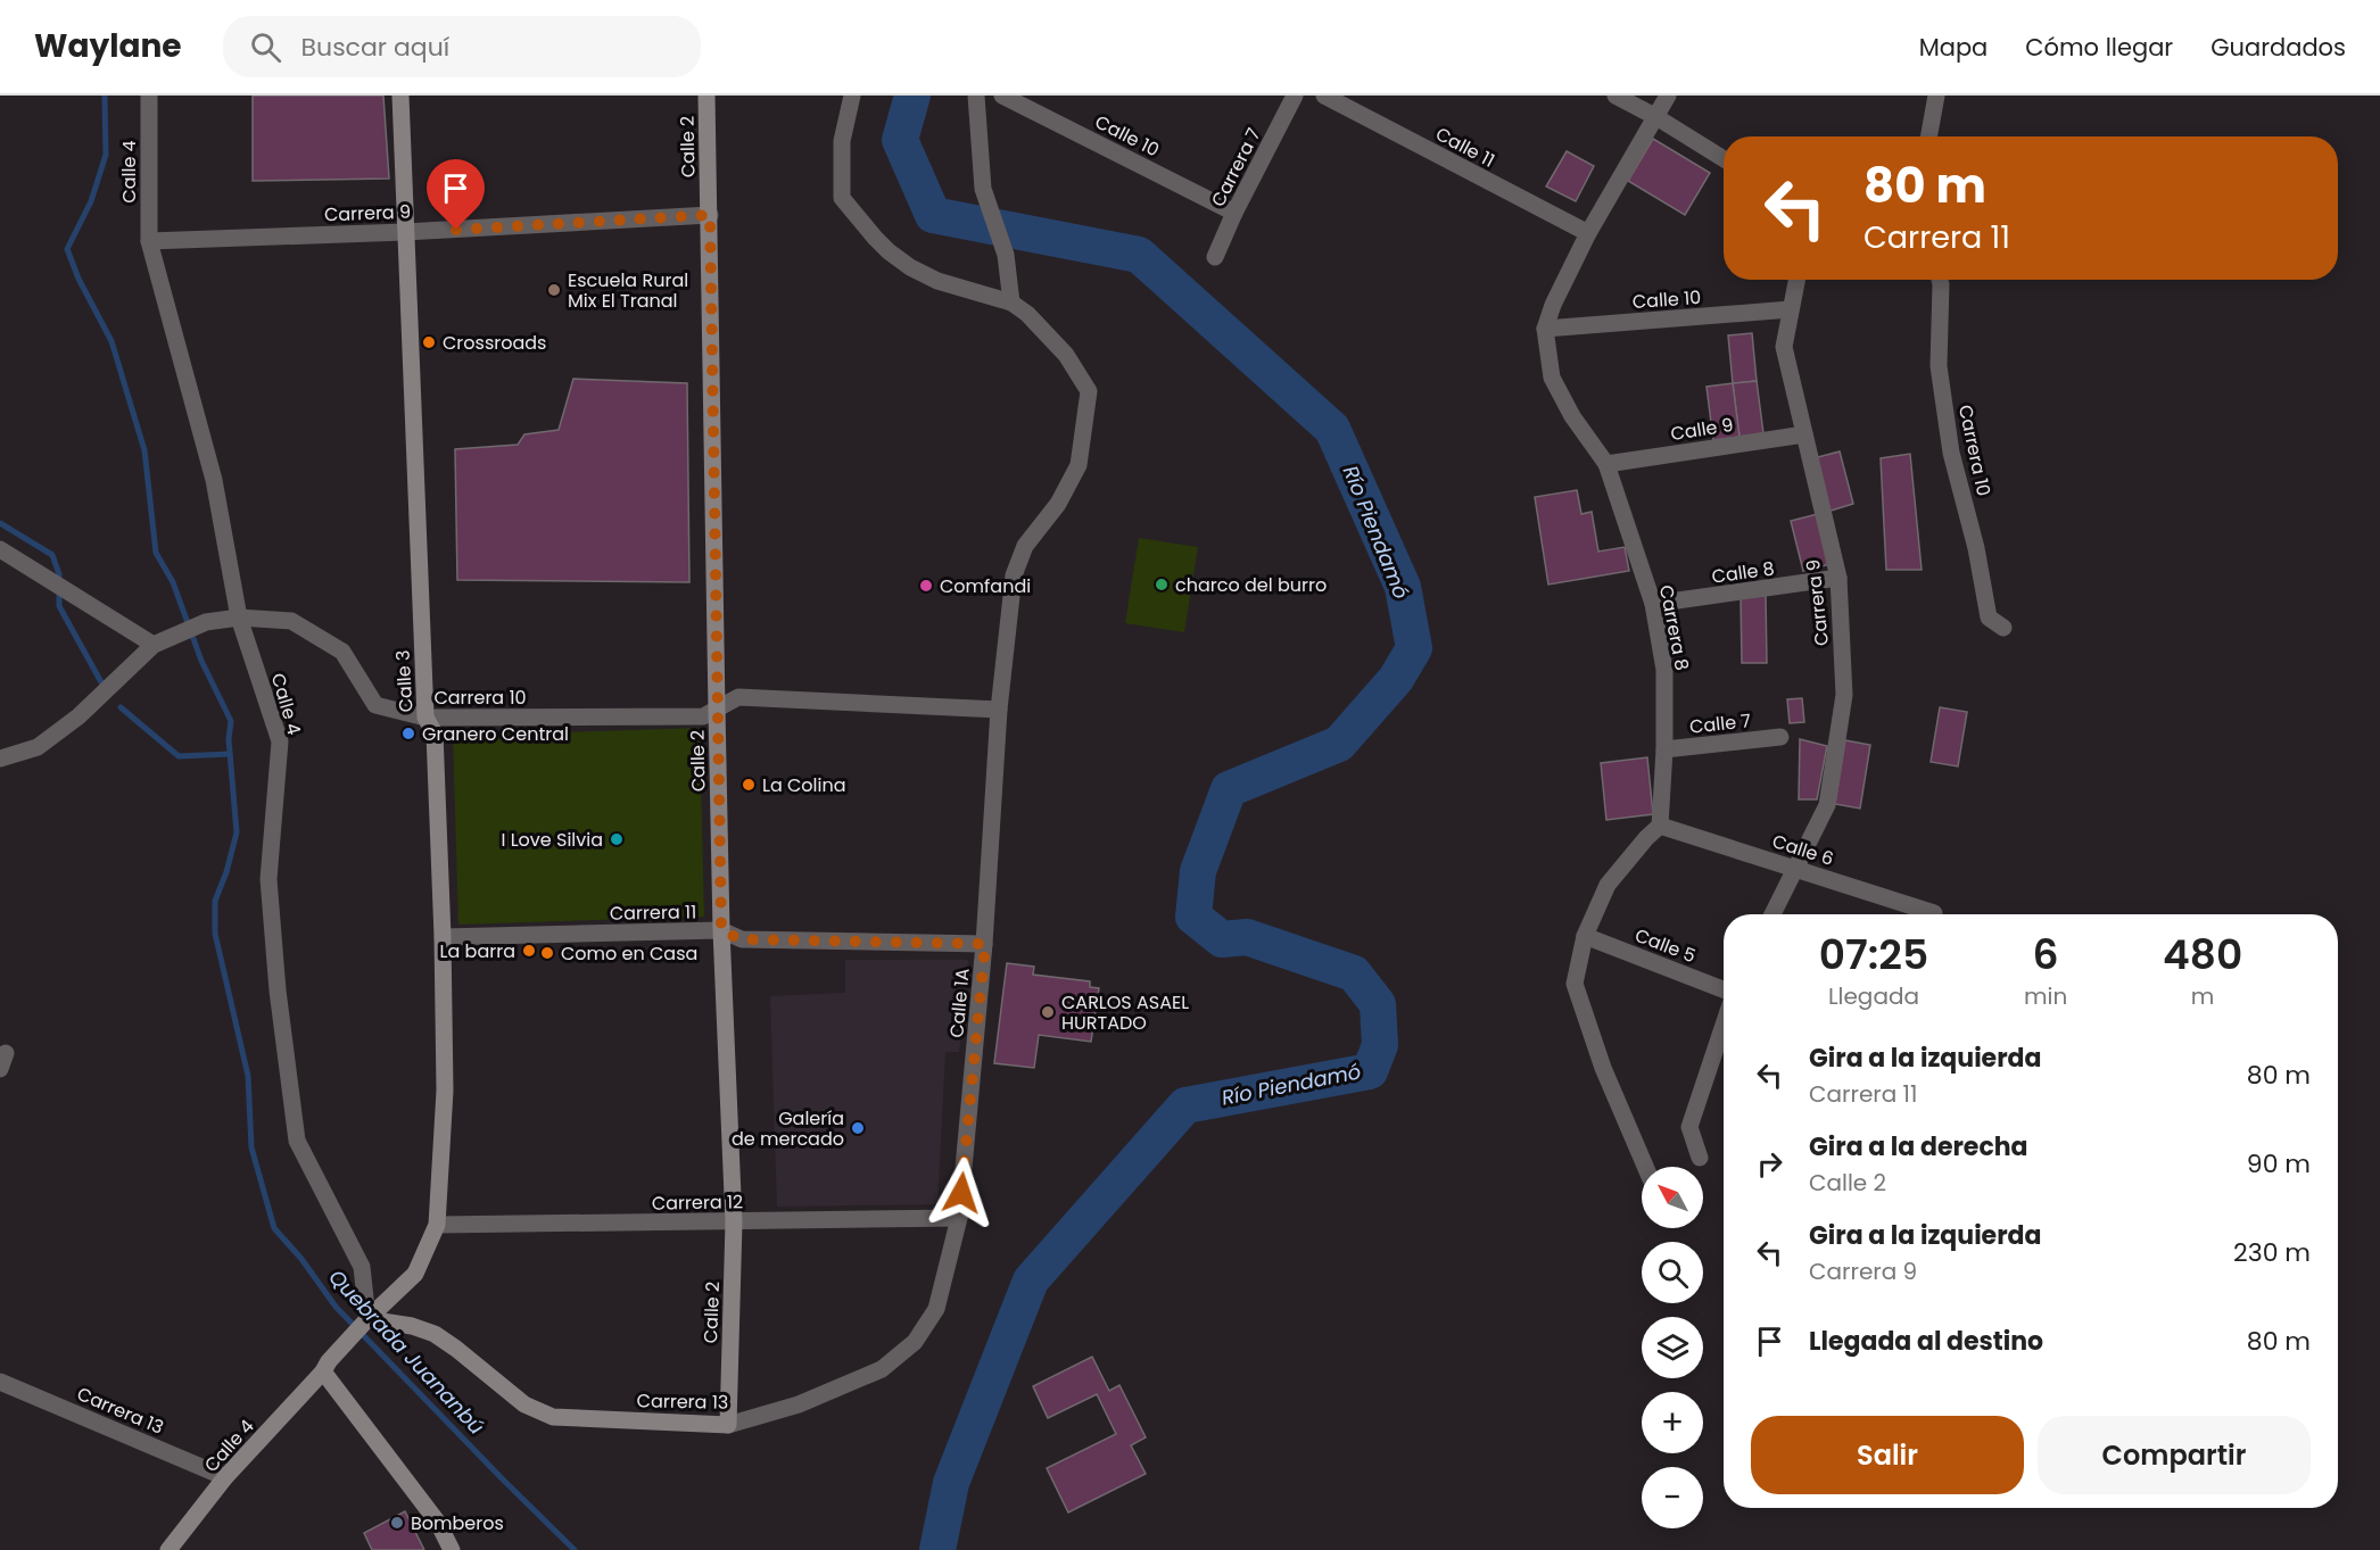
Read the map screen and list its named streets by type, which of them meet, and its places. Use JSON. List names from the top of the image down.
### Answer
{
  "streets": {
    "main road": [
      "Calle 2",
      "Calle 4",
      "Calle 3",
      "Carrera 13"
    ],
    "street": [
      "Calle 10",
      "Calle 11",
      "Carrera 7",
      "Carrera 9",
      "Calle 9",
      "Carrera 10",
      "Calle 8",
      "Carrera 8",
      "Calle 7",
      "Calle 6",
      "Carrera 11",
      "Calle 5",
      "Calle 1A",
      "Carrera 12"
    ]
  },
  "crossings": [
    ["Calle 10", "Carrera 7"],
    ["Calle 10", "Carrera 9"],
    ["Calle 10", "Carrera 8"],
    ["Calle 2", "Carrera 9"],
    ["Calle 2", "Carrera 10"],
    ["Calle 2", "Carrera 11"],
    ["Calle 2", "Carrera 12"],
    ["Calle 2", "Carrera 13"],
    ["Calle 11", "Carrera 8"],
    ["Calle 4", "Carrera 9"],
    ["Calle 4", "Carrera 10"],
    ["Calle 4", "Calle 3"],
    ["Calle 4", "Carrera 13"],
    ["Carrera 9", "Calle 9"],
    ["Carrera 9", "Calle 8"],
    ["Carrera 9", "Calle 3"],
    ["Carrera 9", "Calle 6"],
    ["Calle 9", "Carrera 8"],
    ["Carrera 10", "Calle 3"],
    ["Carrera 10", "Calle 1A"],
    ["Calle 8", "Carrera 8"],
    ["Carrera 8", "Calle 7"],
    ["Carrera 8", "Calle 6"],
    ["Calle 3", "Carrera 11"],
    ["Calle 3", "Carrera 12"],
    ["Calle 3", "Carrera 13"],
    ["Carrera 11", "Calle 1A"],
    ["Calle 1A", "Carrera 12"],
    ["Calle 1A", "Carrera 13"],
    ["Carrera 12", "Carrera 13"]
  ],
  "water": ["Río Piendamó", "Quebrada Juananbú"],
  "places": [
    "Escuela Rural Mix El Tranal",
    "Crossroads",
    "charco del burro",
    "Comfandi",
    "Granero Central",
    "La Colina",
    "I Love Silvia",
    "La barra",
    "Como en Casa",
    "CARLOS ASAEL HURTADO",
    "Galería de mercado",
    "Bomberos"
  ],
  "north": "top left",
  "page": {
    "header": "Waylane",
    "search": "Buscar aquí",
    "nav": ["Mapa", "Cómo llegar", "Guardados"],
    "turn": ["80 m", "Carrera 11"],
    "eta": [
      "07:25",
      "Llegada",
      "6",
      "min",
      "480",
      "m"
    ],
    "list": [
      {
        "name": "Gira a la izquierda",
        "note": "Carrera 11",
        "value": "80 m"
      },
      {
        "name": "Gira a la derecha",
        "note": "Calle 2",
        "value": "90 m"
      },
      {
        "name": "Gira a la izquierda",
        "note": "Carrera 9",
        "value": "230 m"
      },
      {
        "name": "Llegada al destino",
        "value": "80 m"
      }
    ],
    "map_buttons": ["+", "−"],
    "buttons": ["Salir", "Compartir"]
  }
}
